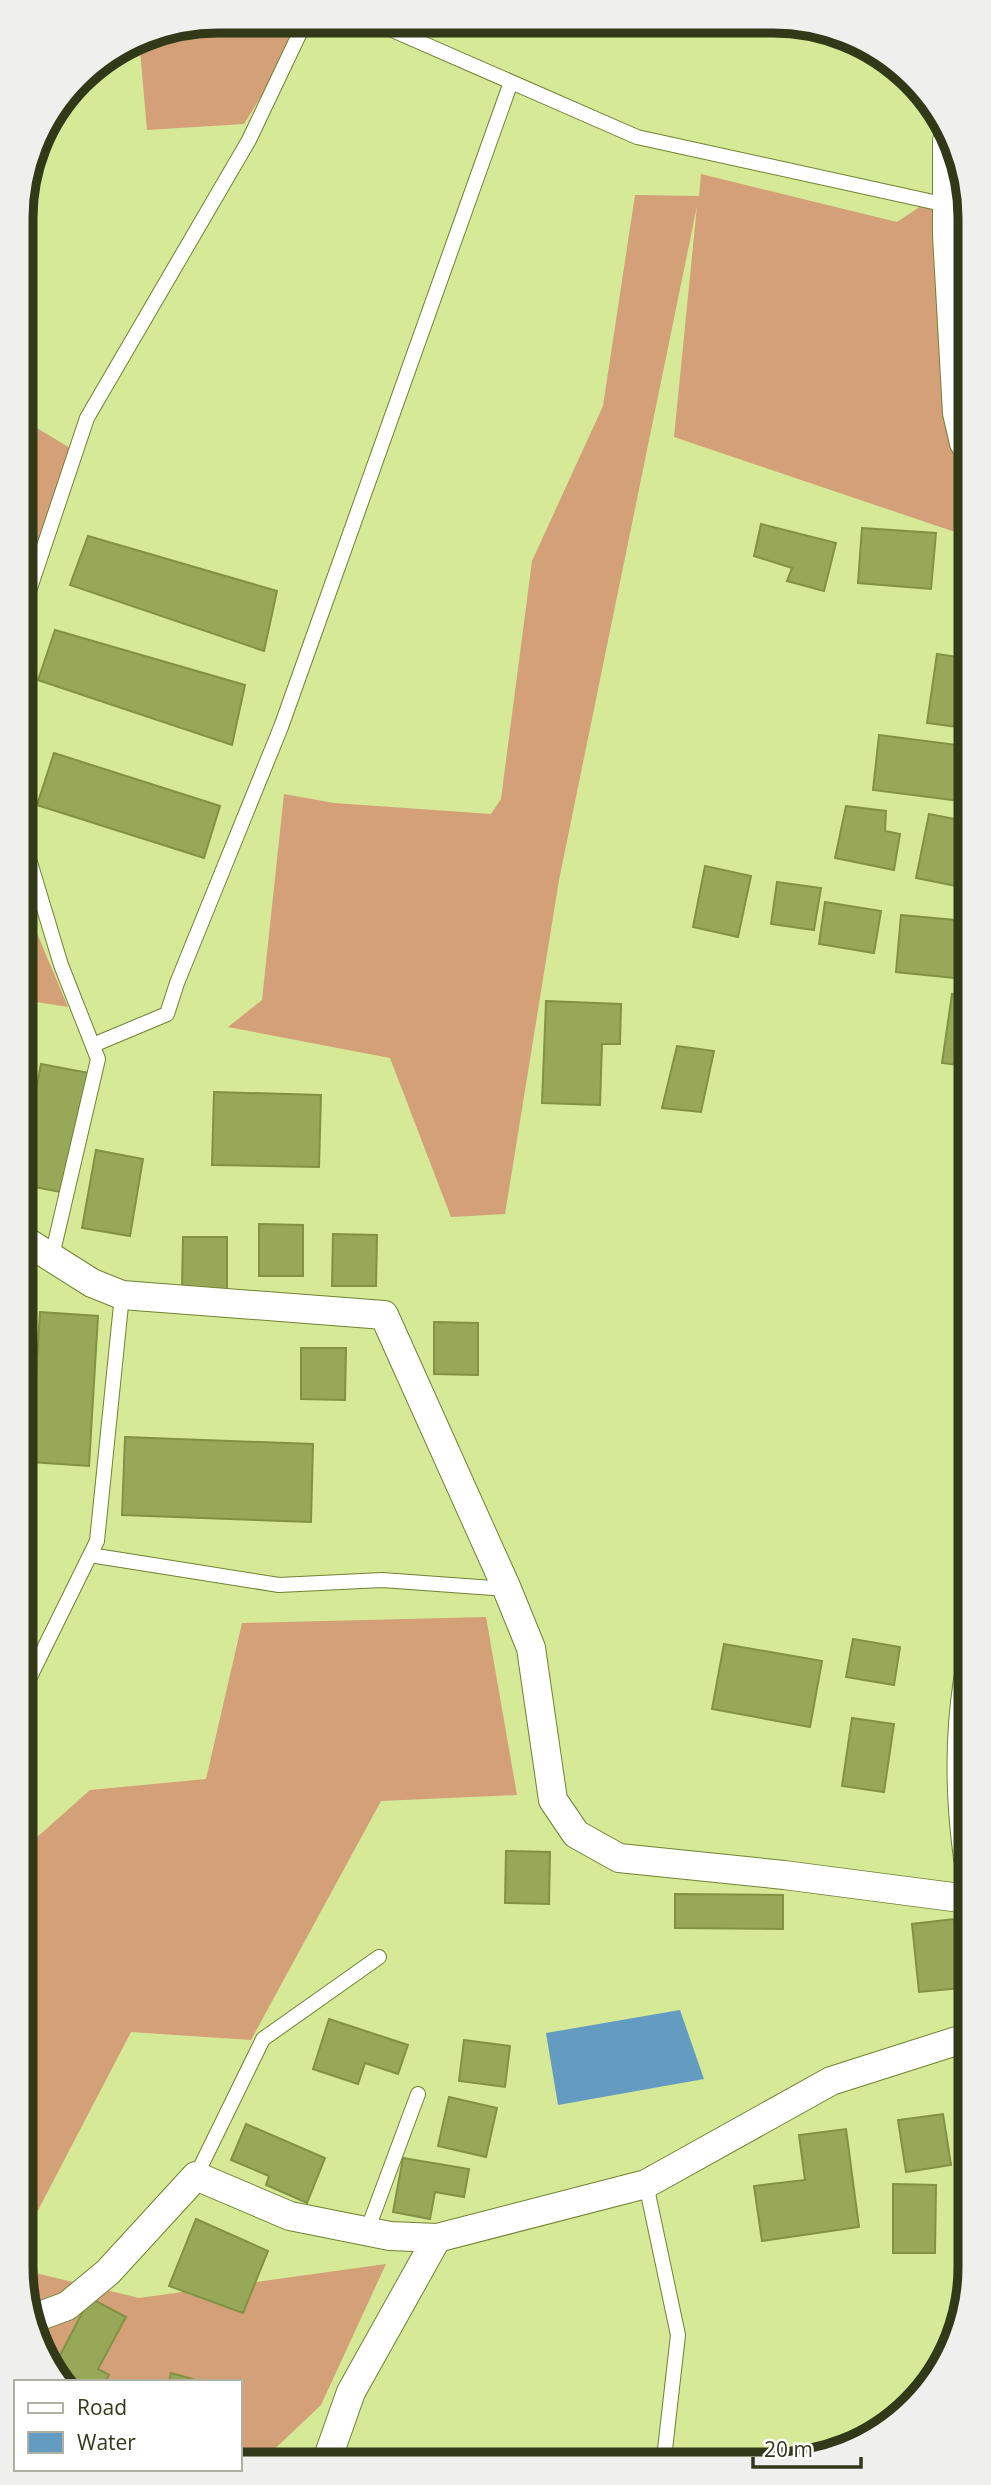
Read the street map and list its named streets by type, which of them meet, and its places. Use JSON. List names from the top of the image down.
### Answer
{
  "legend": ["Road", "Water"],
  "scale_bar": "20 m"
}
